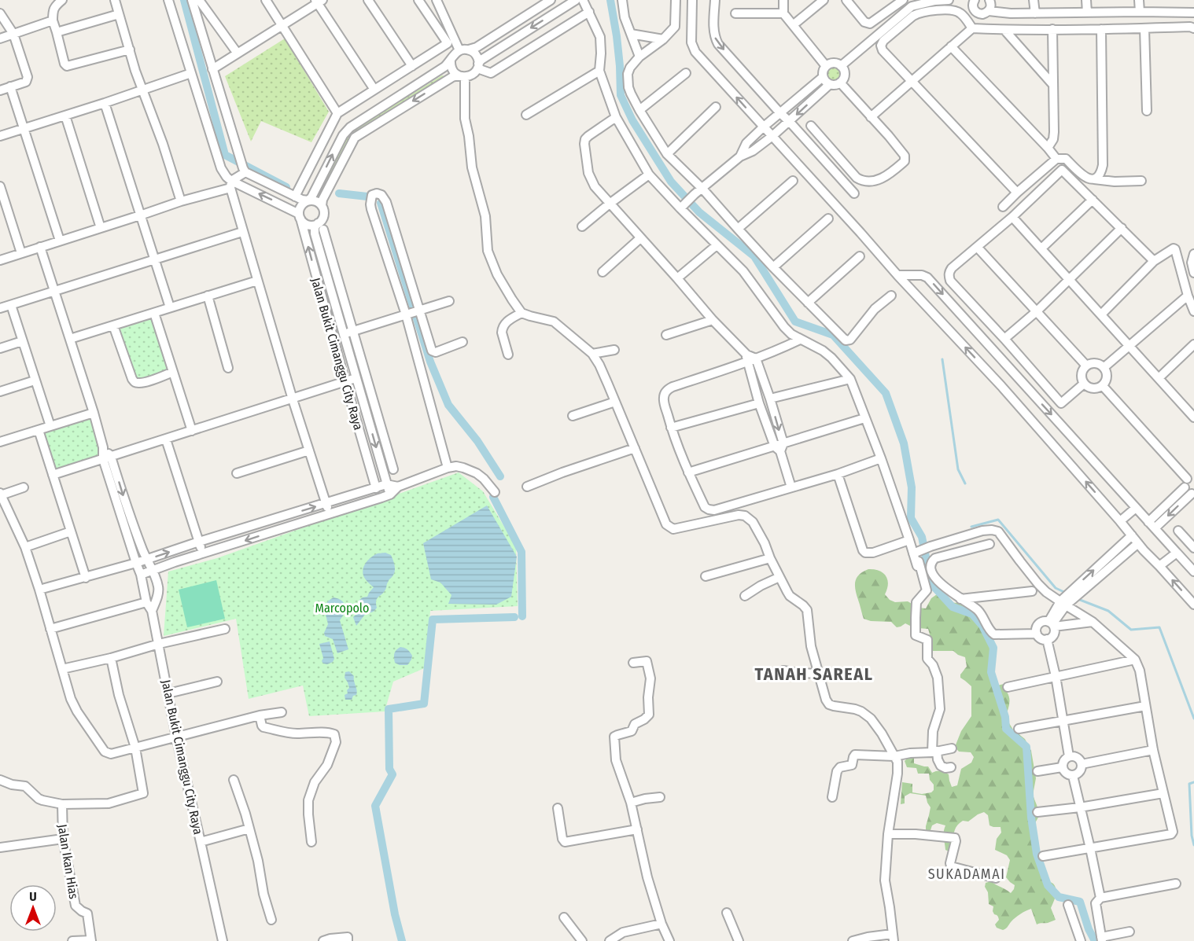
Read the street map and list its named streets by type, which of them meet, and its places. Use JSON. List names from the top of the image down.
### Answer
{
  "streets": {
    "street": ["Jalan Bukit Cimanggu City Raya", "Jalan Ikan Hias"]
  },
  "districts": ["TANAH SAREAL", "SUKADAMAI"],
  "parks": ["Marcopolo"],
  "north": "top"
}
